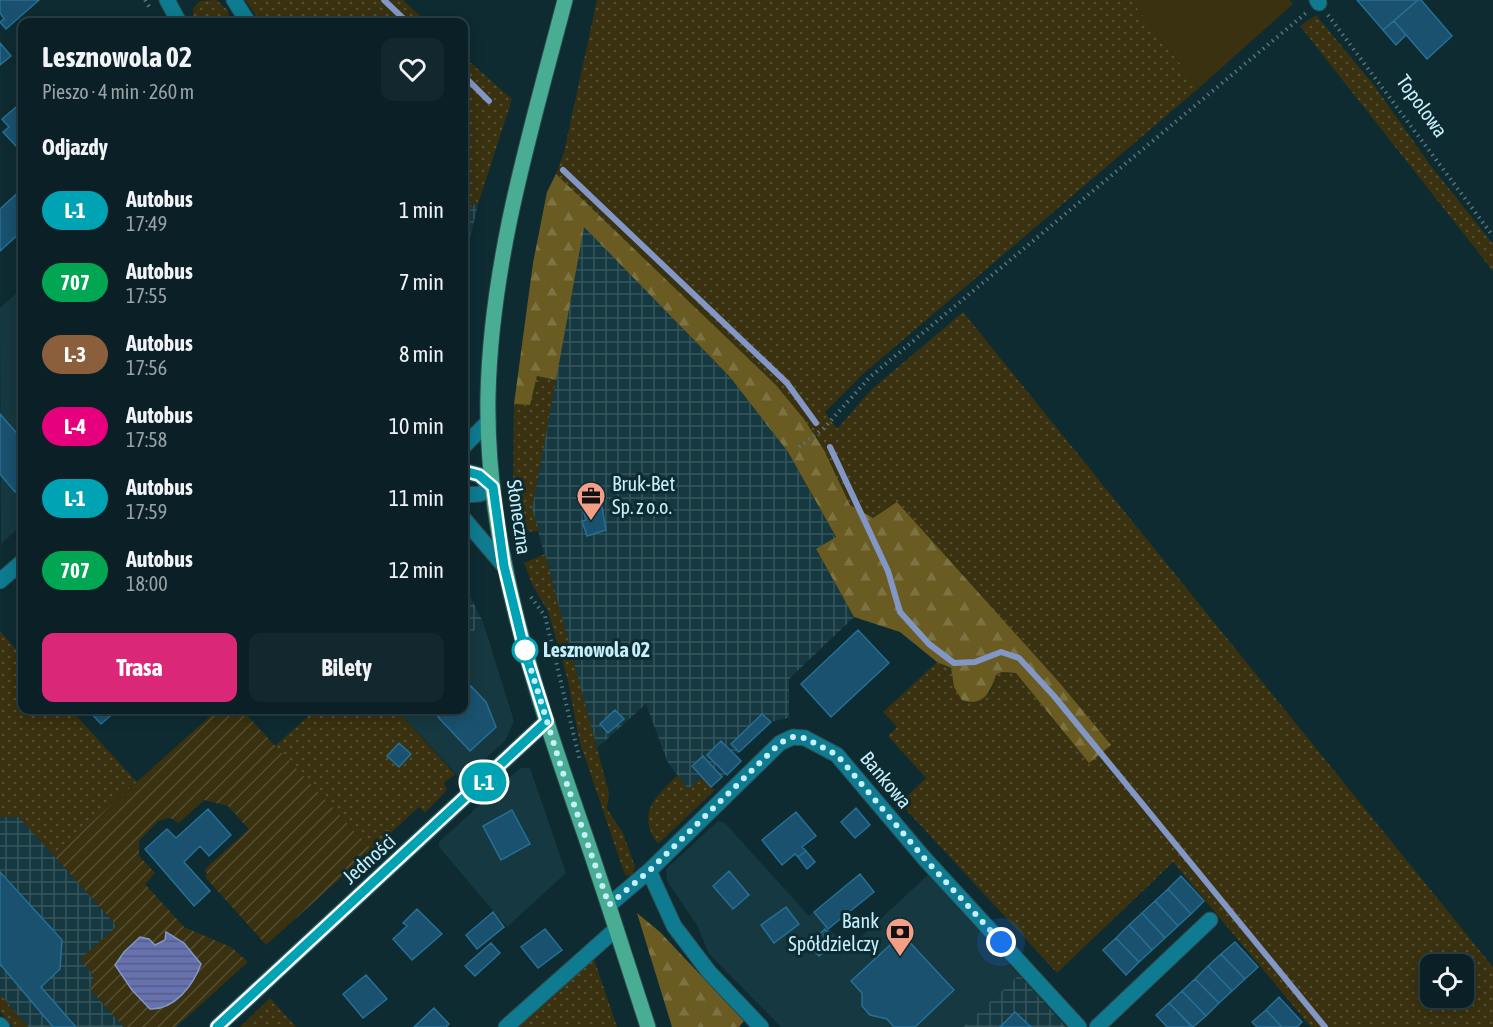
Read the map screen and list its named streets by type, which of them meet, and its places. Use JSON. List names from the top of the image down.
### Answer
{
  "streets": {
    "main road": ["Słoneczna"],
    "street": ["Bankowa", "Jedności"],
    "path": ["Topolowa"]
  },
  "crossings": [
    ["Słoneczna", "Bankowa"],
    ["Słoneczna", "Jedności"]
  ],
  "places": {
    "office": ["Bruk-Bet Sp. z o.o."],
    "other": ["Lesznowola 02"],
    "bank": ["Bank Spółdzielczy"]
  },
  "lines": ["bus line L-1"],
  "page": {
    "on_map": "L-1",
    "heading": [
      ["Lesznowola 02", "Pieszo · 4 min · 260 m"],
      "Odjazdy"
    ],
    "list": [
      {
        "mark": "L-1",
        "name": "Autobus",
        "note": "17:49",
        "value": "1 min"
      },
      {
        "mark": "707",
        "name": "Autobus",
        "note": "17:55",
        "value": "7 min"
      },
      {
        "mark": "L-3",
        "name": "Autobus",
        "note": "17:56",
        "value": "8 min"
      },
      {
        "mark": "L-4",
        "name": "Autobus",
        "note": "17:58",
        "value": "10 min"
      },
      {
        "mark": "L-1",
        "name": "Autobus",
        "note": "17:59",
        "value": "11 min"
      },
      {
        "mark": "707",
        "name": "Autobus",
        "note": "18:00",
        "value": "12 min"
      }
    ],
    "buttons": ["Trasa", "Bilety"]
  }
}
